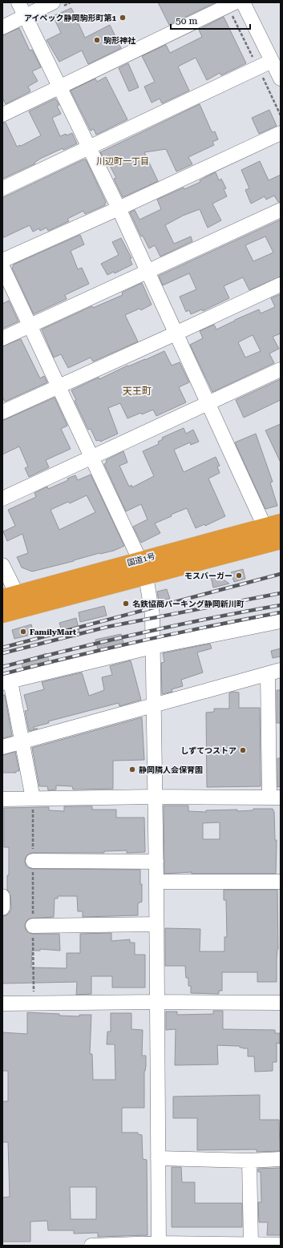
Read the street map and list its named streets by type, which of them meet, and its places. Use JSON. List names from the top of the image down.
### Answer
{
  "streets": {
    "highway": ["国道1号"]
  },
  "districts": ["川辺町一丁目", "天王町"],
  "places": [
    "アイペック静岡駒形町第1",
    "駒形神社",
    "モスバーガー",
    "名鉄協商パーキング静岡新川町",
    "FamilyMart",
    "しずてつストア",
    "静岡隣人会保育園"
  ],
  "scale_bar": "50 m"
}
